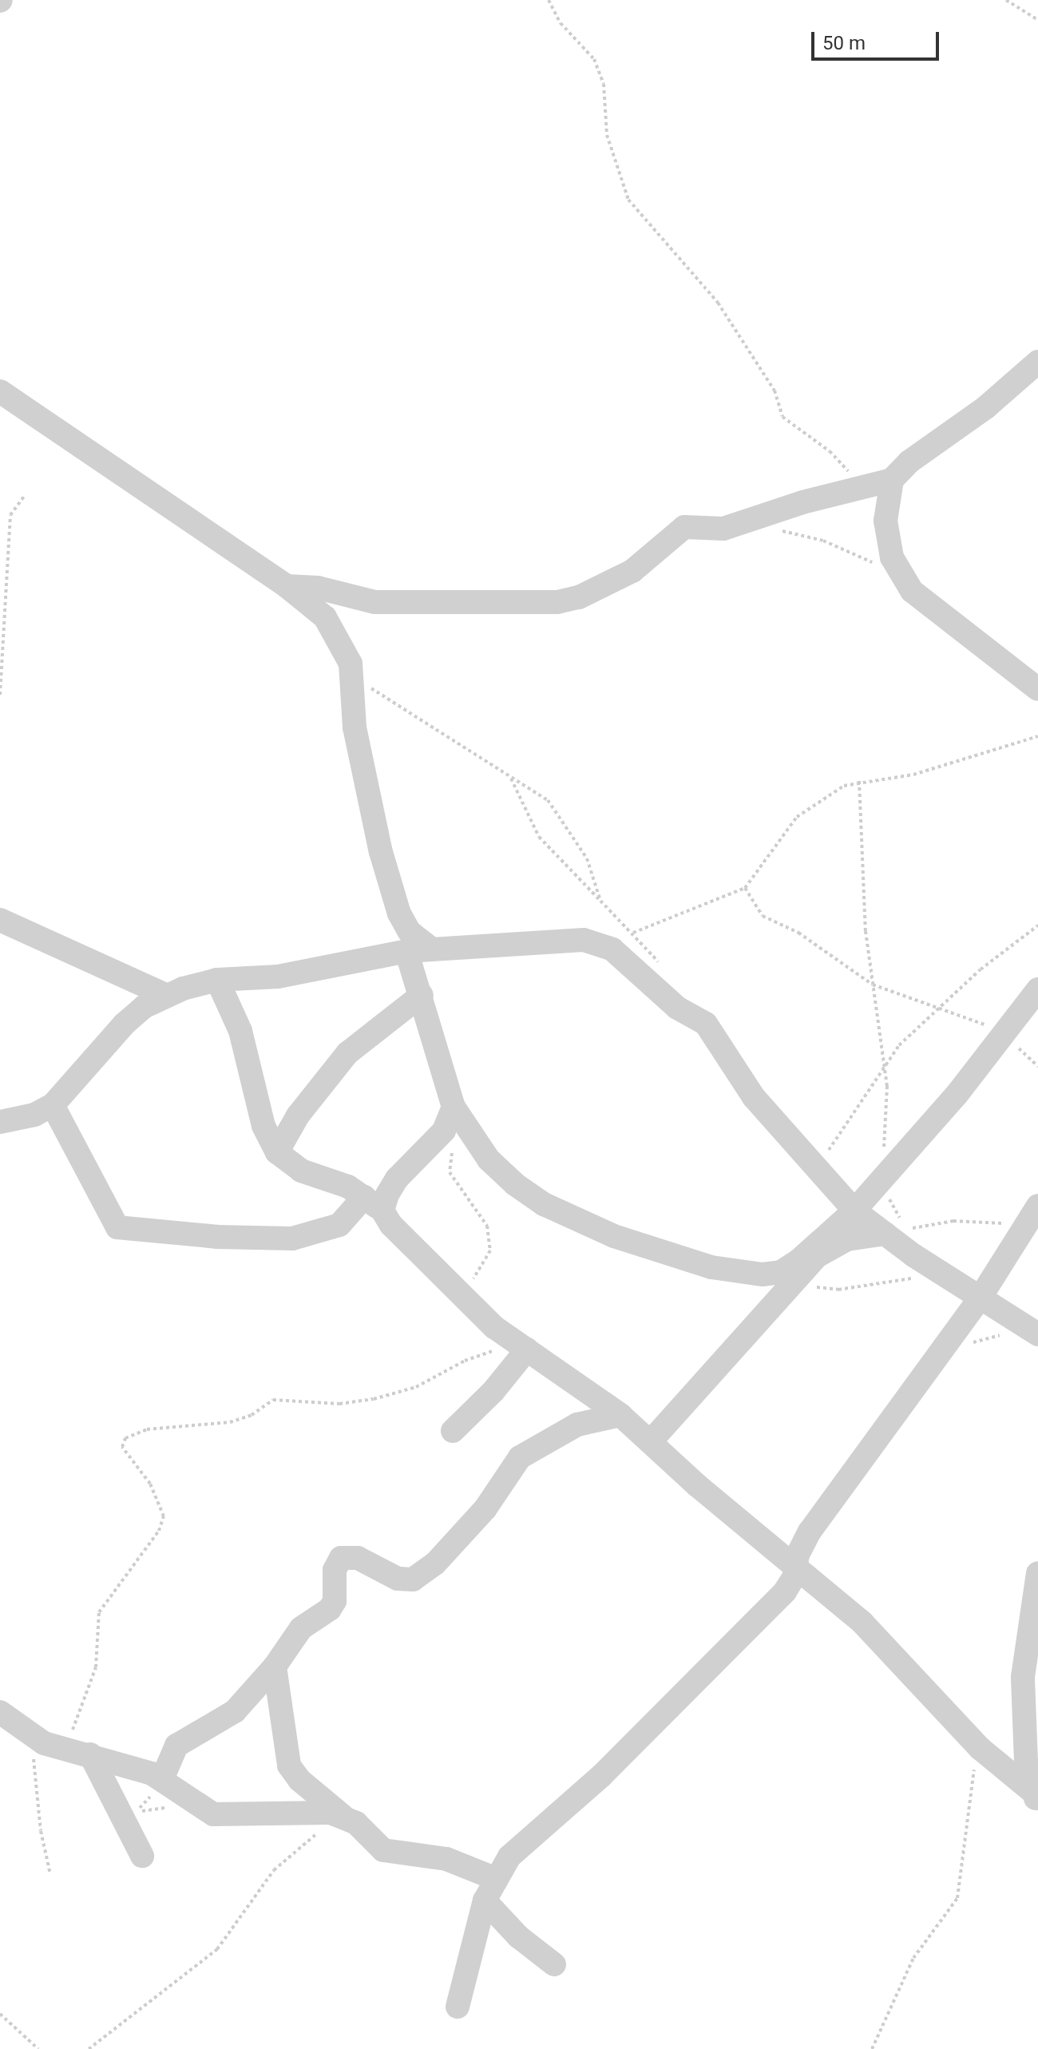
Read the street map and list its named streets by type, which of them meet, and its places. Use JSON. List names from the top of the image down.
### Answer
{
  "scale_bar": "50 m"
}
